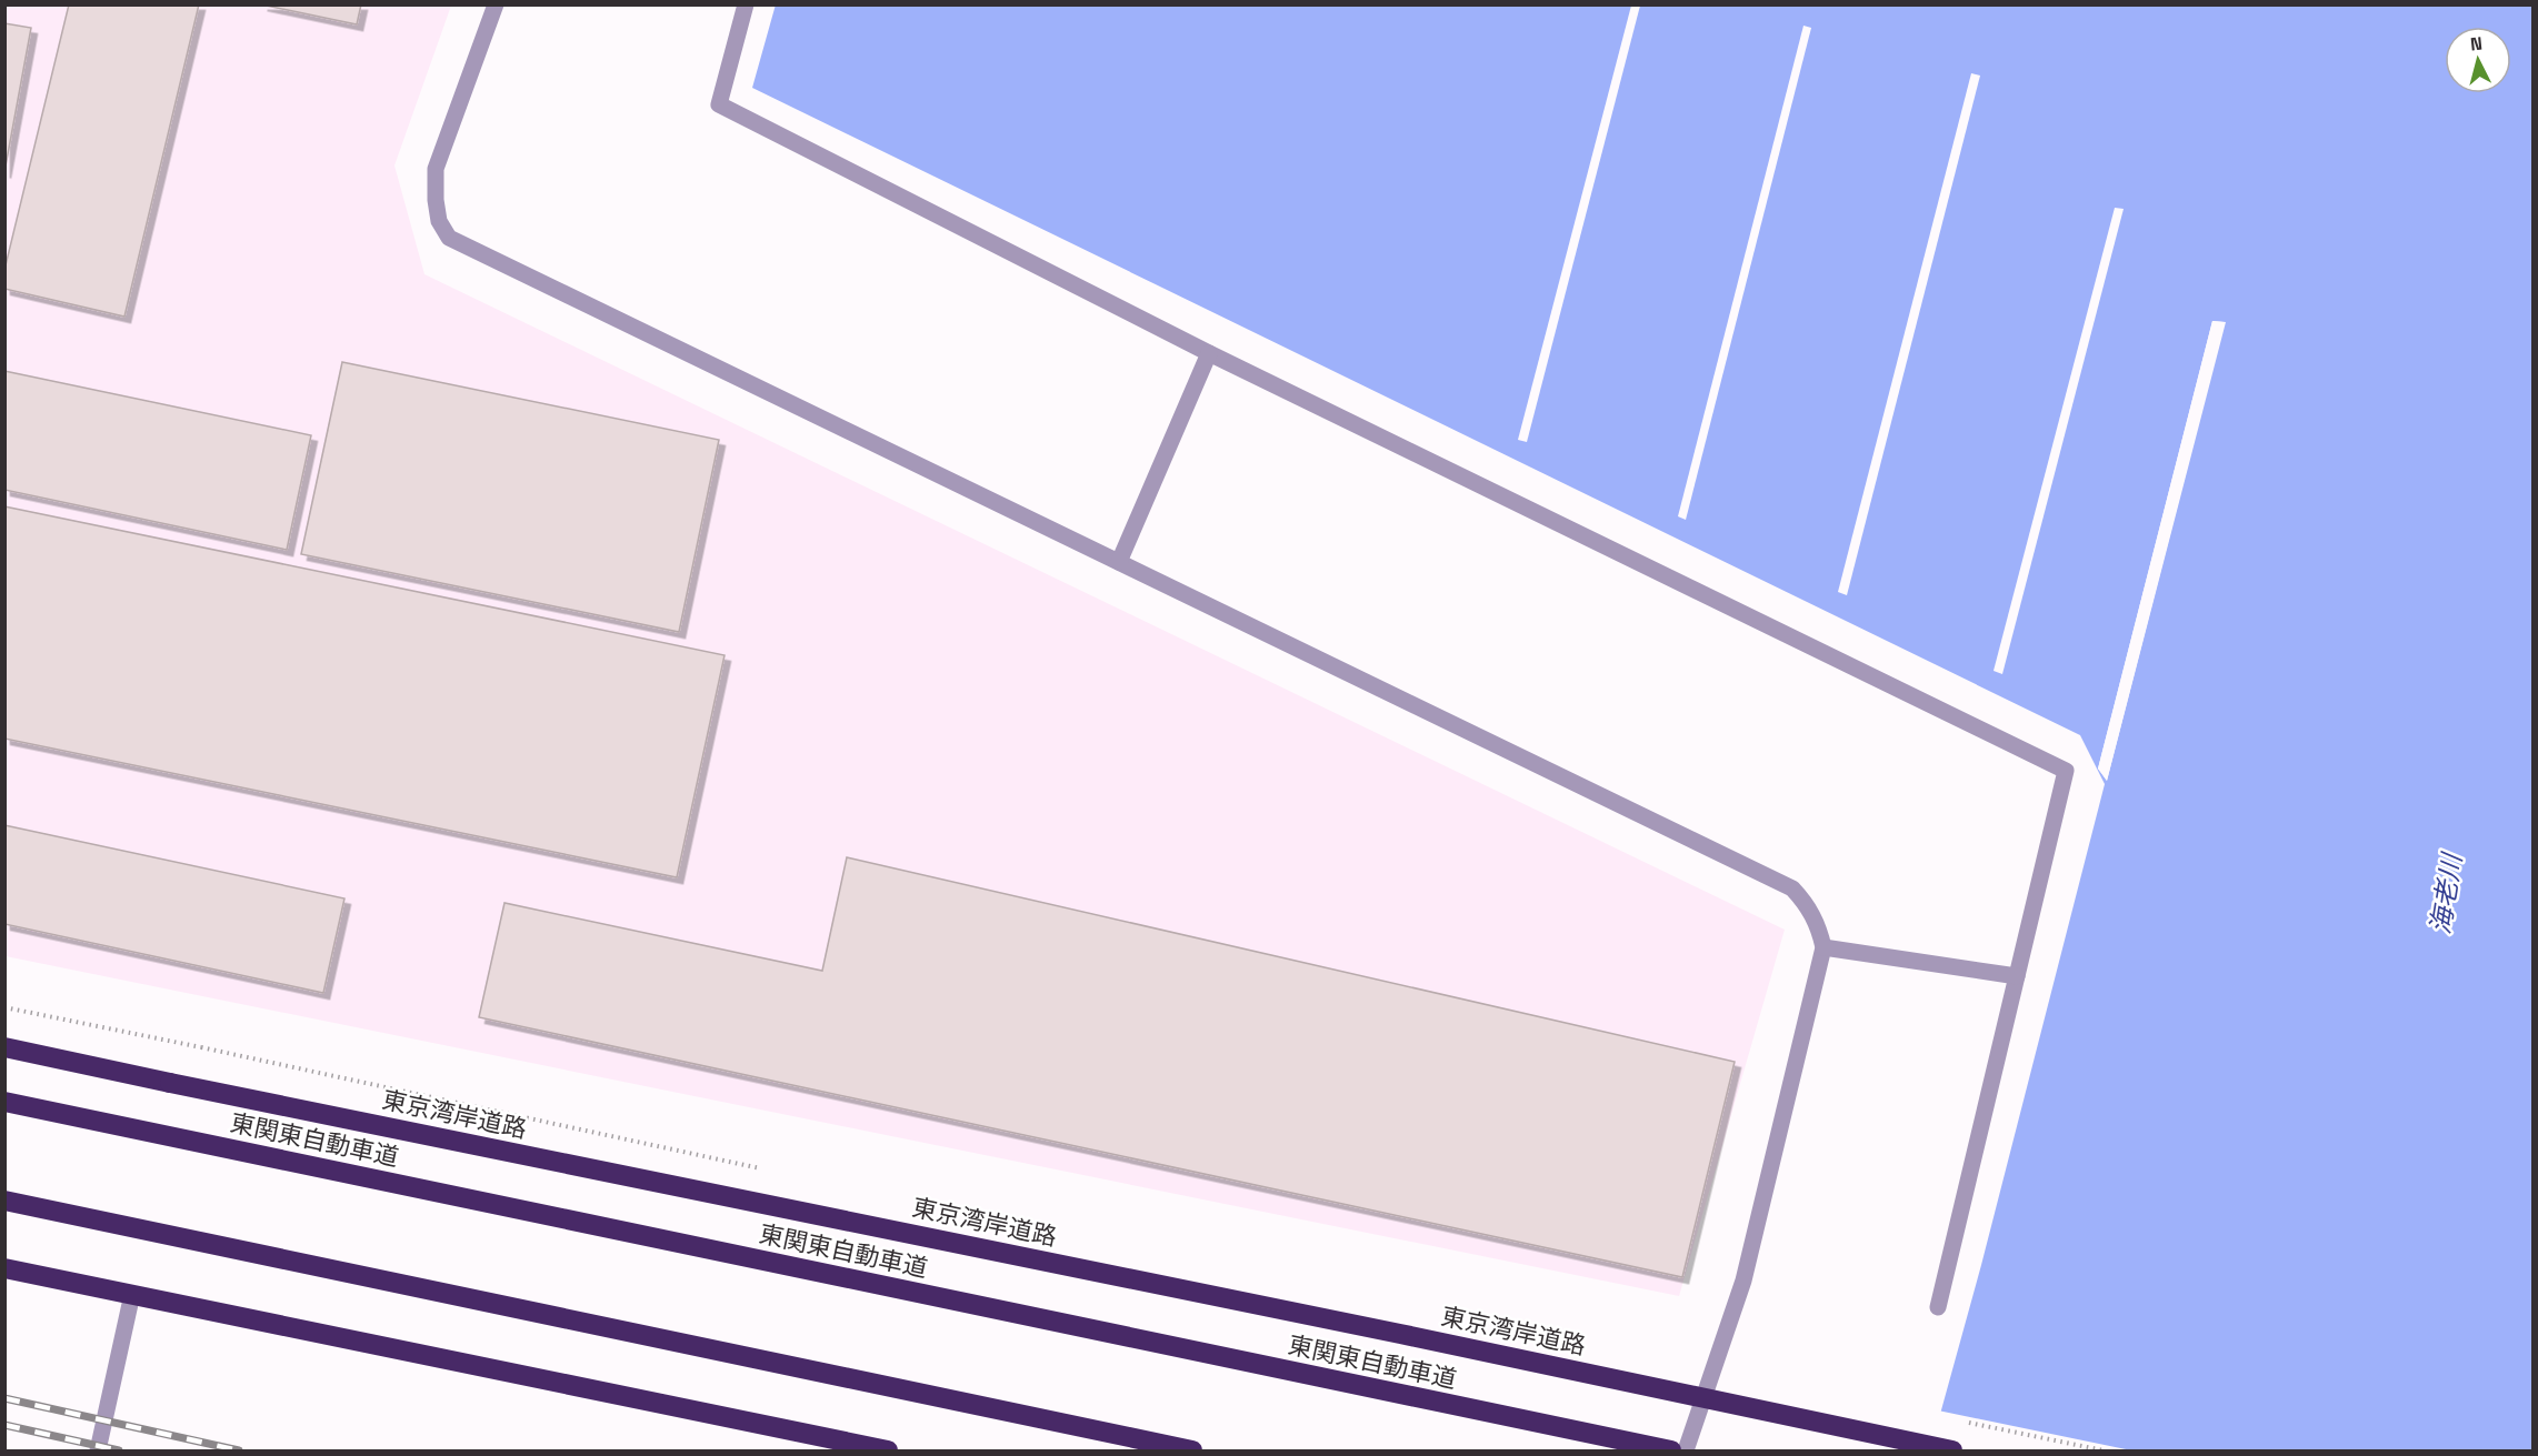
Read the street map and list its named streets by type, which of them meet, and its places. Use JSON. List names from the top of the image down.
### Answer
{
  "streets": {
    "highway": ["東京湾岸道路", "東関東自動車道"]
  },
  "water": ["海老川"],
  "north": "top"
}
